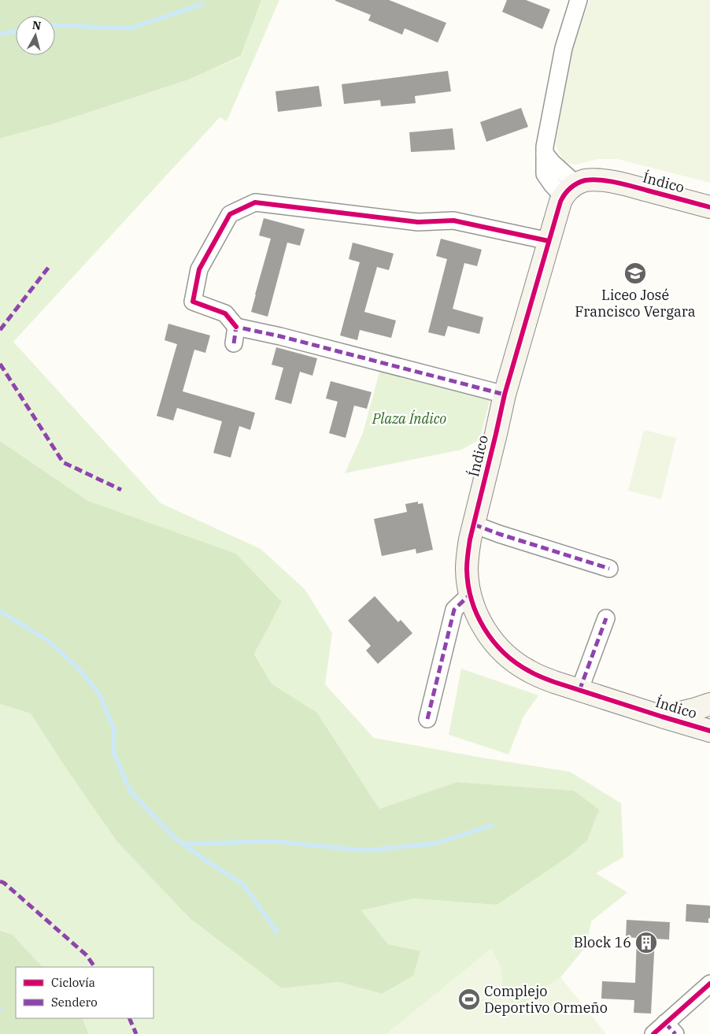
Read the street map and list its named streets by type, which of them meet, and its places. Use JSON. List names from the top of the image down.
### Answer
{
  "streets": {
    "street": ["Índico"]
  },
  "parks": ["Plaza Índico"],
  "places": {
    "school or university": ["Liceo José Francisco Vergara"],
    "building": ["Block 16"],
    "sports": ["Complejo Deportivo Ormeño"]
  },
  "legend": ["Ciclovía", "Sendero"],
  "north": "top"
}
